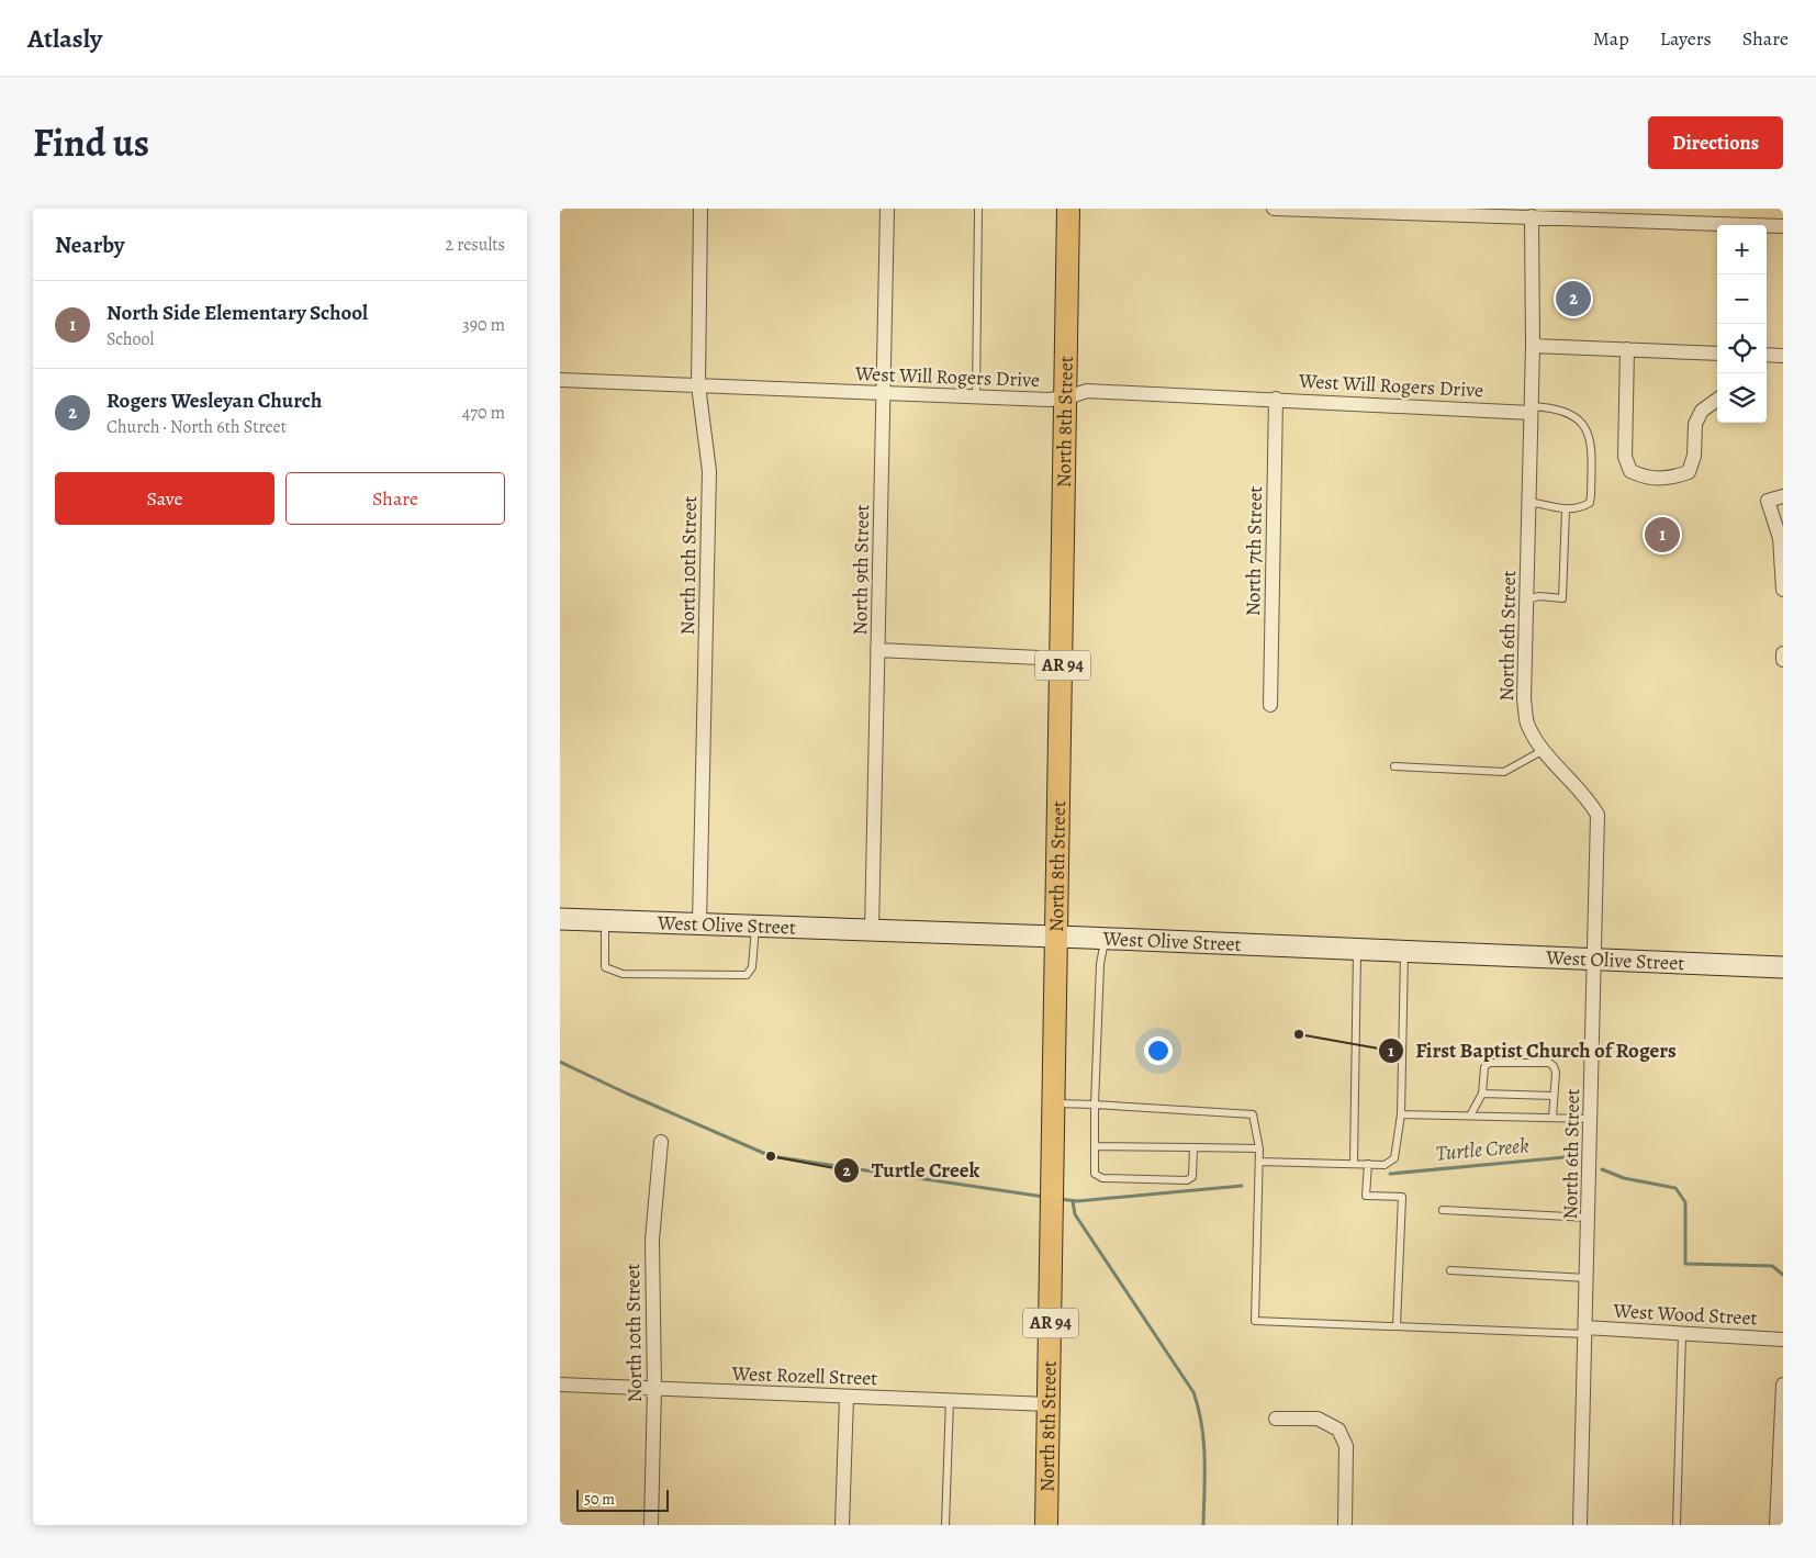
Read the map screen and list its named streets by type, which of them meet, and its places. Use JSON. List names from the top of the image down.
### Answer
{
  "streets": {
    "main road": ["North 8th Street", "AR 94", "West Olive Street"],
    "street": [
      "West Will Rogers Drive",
      "North 7th Street",
      "North 10th Street",
      "North 9th Street",
      "North 6th Street",
      "West Wood Street",
      "West Rozell Street"
    ]
  },
  "crossings": [
    ["West Will Rogers Drive", "North 8th Street"],
    ["West Will Rogers Drive", "North 7th Street"],
    ["West Will Rogers Drive", "North 10th Street"],
    ["West Will Rogers Drive", "North 9th Street"],
    ["West Will Rogers Drive", "North 6th Street"],
    ["North 8th Street", "West Olive Street"],
    ["North 8th Street", "West Rozell Street"],
    ["North 10th Street", "West Olive Street"],
    ["North 10th Street", "West Rozell Street"],
    ["North 9th Street", "West Olive Street"],
    ["North 6th Street", "West Olive Street"],
    ["North 6th Street", "West Wood Street"]
  ],
  "water": ["Turtle Creek"],
  "places": ["First Baptist Church of Rogers", "Turtle Creek"],
  "scale_bar": "50 m",
  "page": {
    "header": "Atlasly",
    "nav": ["Map", "Layers", "Share"],
    "title": "Find us",
    "buttons": [
      "Directions",
      ["Save", "Share"]
    ],
    "heading": ["Nearby", "2 results"],
    "map_buttons": ["+", "−"],
    "pins": ["2", "1"],
    "list": [
      {
        "mark": "1",
        "name": "North Side Elementary School",
        "note": "School",
        "value": "390 m"
      },
      {
        "mark": "2",
        "name": "Rogers Wesleyan Church",
        "note": "Church · North 6th Street",
        "value": "470 m"
      }
    ],
    "scale": "50 m"
  }
}
